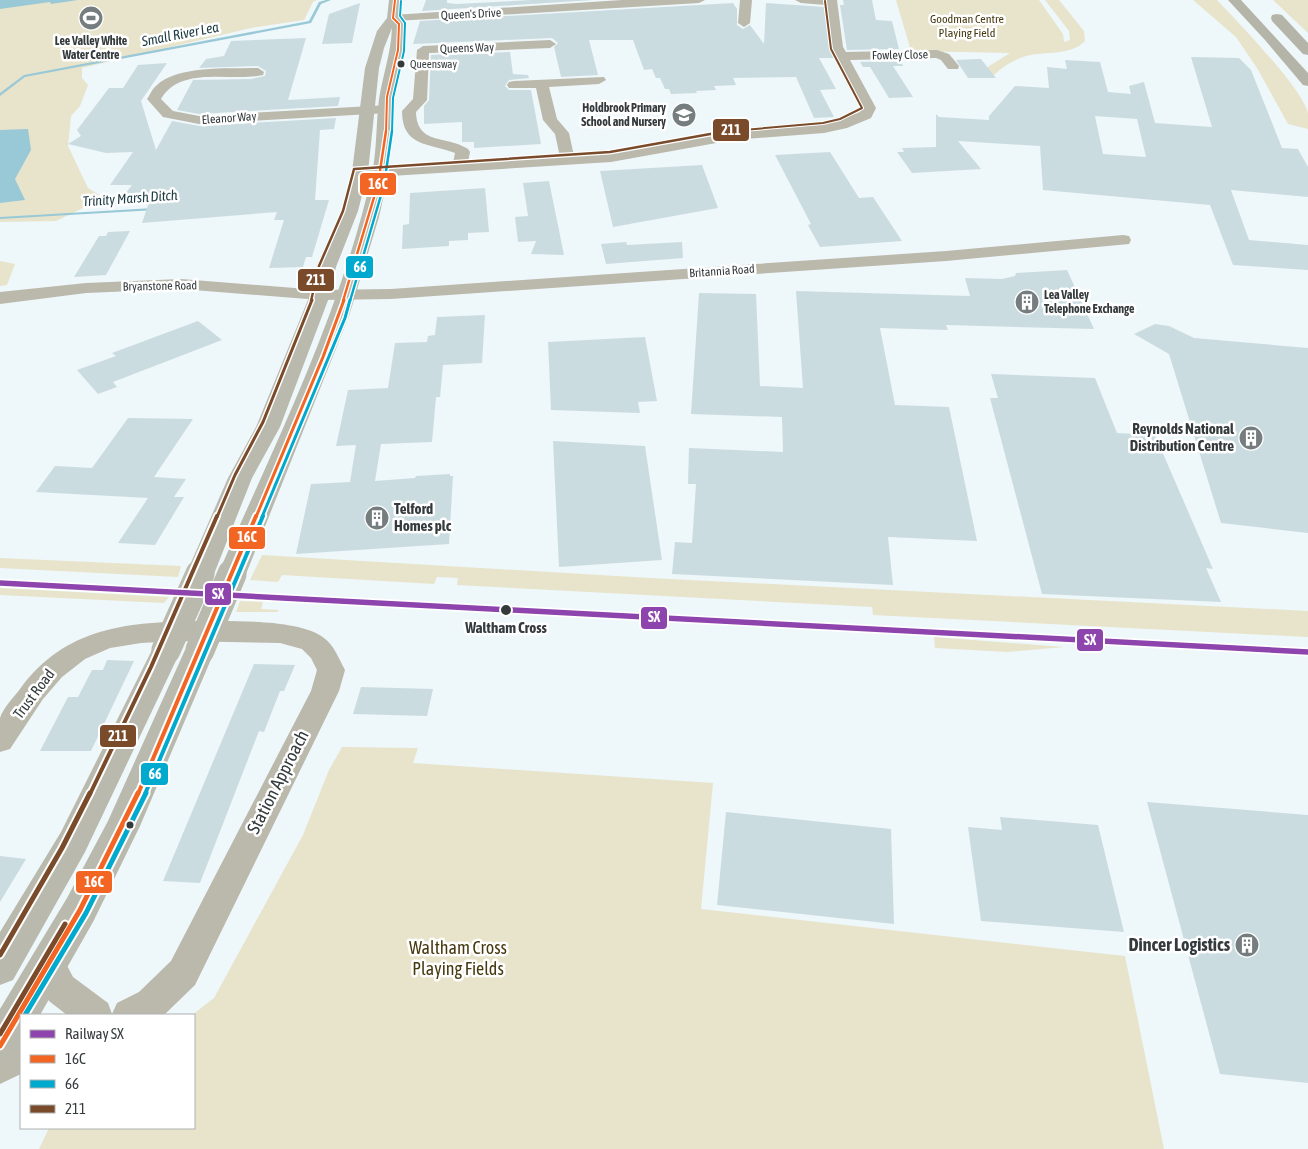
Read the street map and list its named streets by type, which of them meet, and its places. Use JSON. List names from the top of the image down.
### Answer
{
  "streets": {
    "street": [
      "Queen's Drive",
      "Queens Way",
      "Fowley Close",
      "Eleanor Way",
      "Britannia Road",
      "Bryanstone Road",
      "Trust Road",
      "Station Approach"
    ]
  },
  "crossings": [
    ["Britannia Road", "Bryanstone Road"],
    ["Trust Road", "Station Approach"]
  ],
  "water": ["Small River Lea", "Trinity Marsh Ditch"],
  "parks": ["Goodman Centre Playing Field", "Waltham Cross Playing Fields"],
  "places": {
    "sports": ["Lee Valley White Water Centre"],
    "other": ["Queensway", "Waltham Cross"],
    "school or university": ["Holdbrook Primary School and Nursery"],
    "building": [
      "Lea Valley Telephone Exchange",
      "Reynolds National Distribution Centre",
      "Telford Homes plc",
      "Dincer Logistics"
    ]
  },
  "lines": [
    "transit line 16C",
    "transit line 66",
    "transit line 211",
    "rail line SX"
  ],
  "legend": [
    "Railway SX",
    "16C",
    "66",
    "211"
  ]
}
